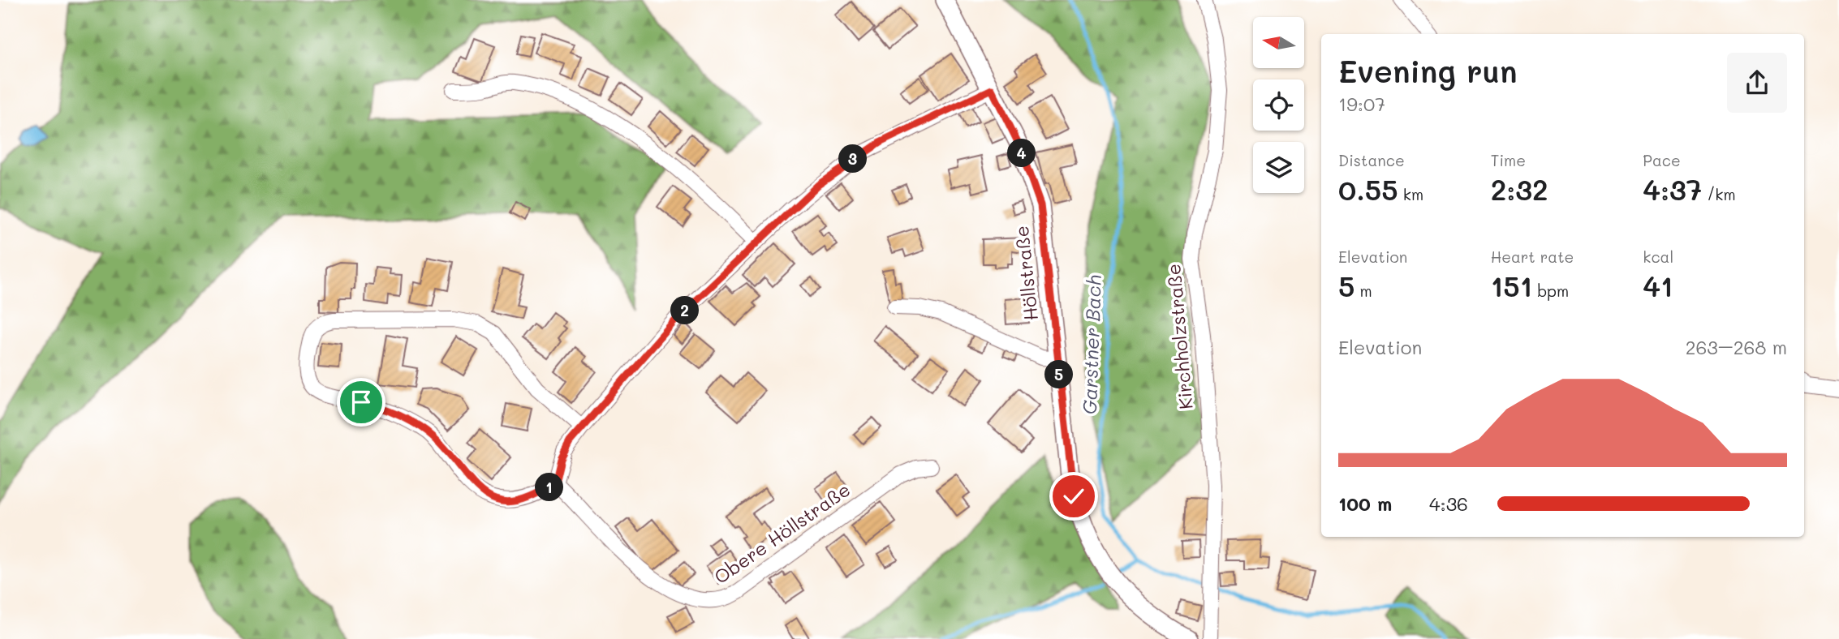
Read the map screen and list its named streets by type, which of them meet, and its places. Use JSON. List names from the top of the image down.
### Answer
{
  "streets": {
    "street": ["Höllstraße", "Kirchholzstraße", "Obere Höllstraße"]
  },
  "water": ["Garstner Bach"],
  "north": "left",
  "page": {
    "heading": ["Evening run", "19:07"],
    "stats": [
      ["Distance", "0.55 km"],
      ["Time", "2:32"],
      ["Pace", "4:37 /km"],
      ["Elevation", "5 m"],
      ["Heart rate", "151 bpm"],
      ["kcal", "41"]
    ],
    "pins": [
      "4",
      "3",
      "2",
      "5",
      "1"
    ],
    "chart": ["Elevation", "263–268 m"],
    "list": [
      {
        "name": "100 m",
        "note": "4:36"
      }
    ]
  }
}
